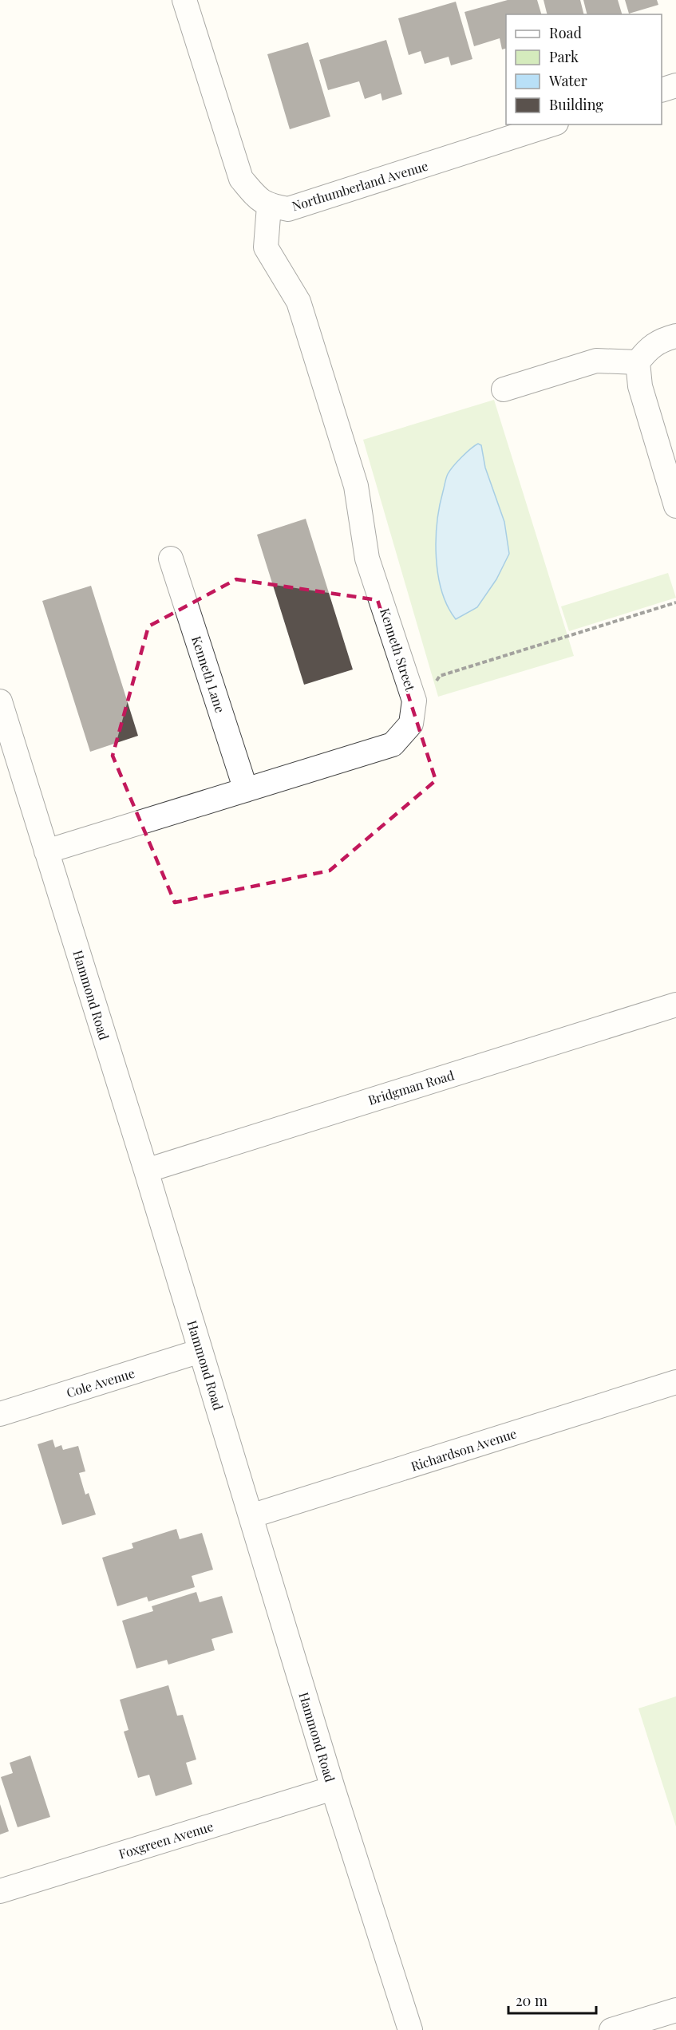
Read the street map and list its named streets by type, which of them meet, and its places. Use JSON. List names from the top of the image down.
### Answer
{
  "streets": {
    "street": [
      "Northumberland Avenue",
      "Kenneth Street",
      "Kenneth Lane",
      "Hammond Road",
      "Bridgman Road",
      "Cole Avenue",
      "Richardson Avenue",
      "Foxgreen Avenue"
    ]
  },
  "crossings": [
    ["Northumberland Avenue", "Kenneth Street"],
    ["Kenneth Street", "Kenneth Lane"],
    ["Kenneth Street", "Hammond Road"],
    ["Hammond Road", "Bridgman Road"],
    ["Hammond Road", "Cole Avenue"],
    ["Hammond Road", "Richardson Avenue"],
    ["Hammond Road", "Foxgreen Avenue"]
  ],
  "legend": [
    "Road",
    "Park",
    "Water",
    "Building"
  ],
  "scale_bar": "20 m"
}
